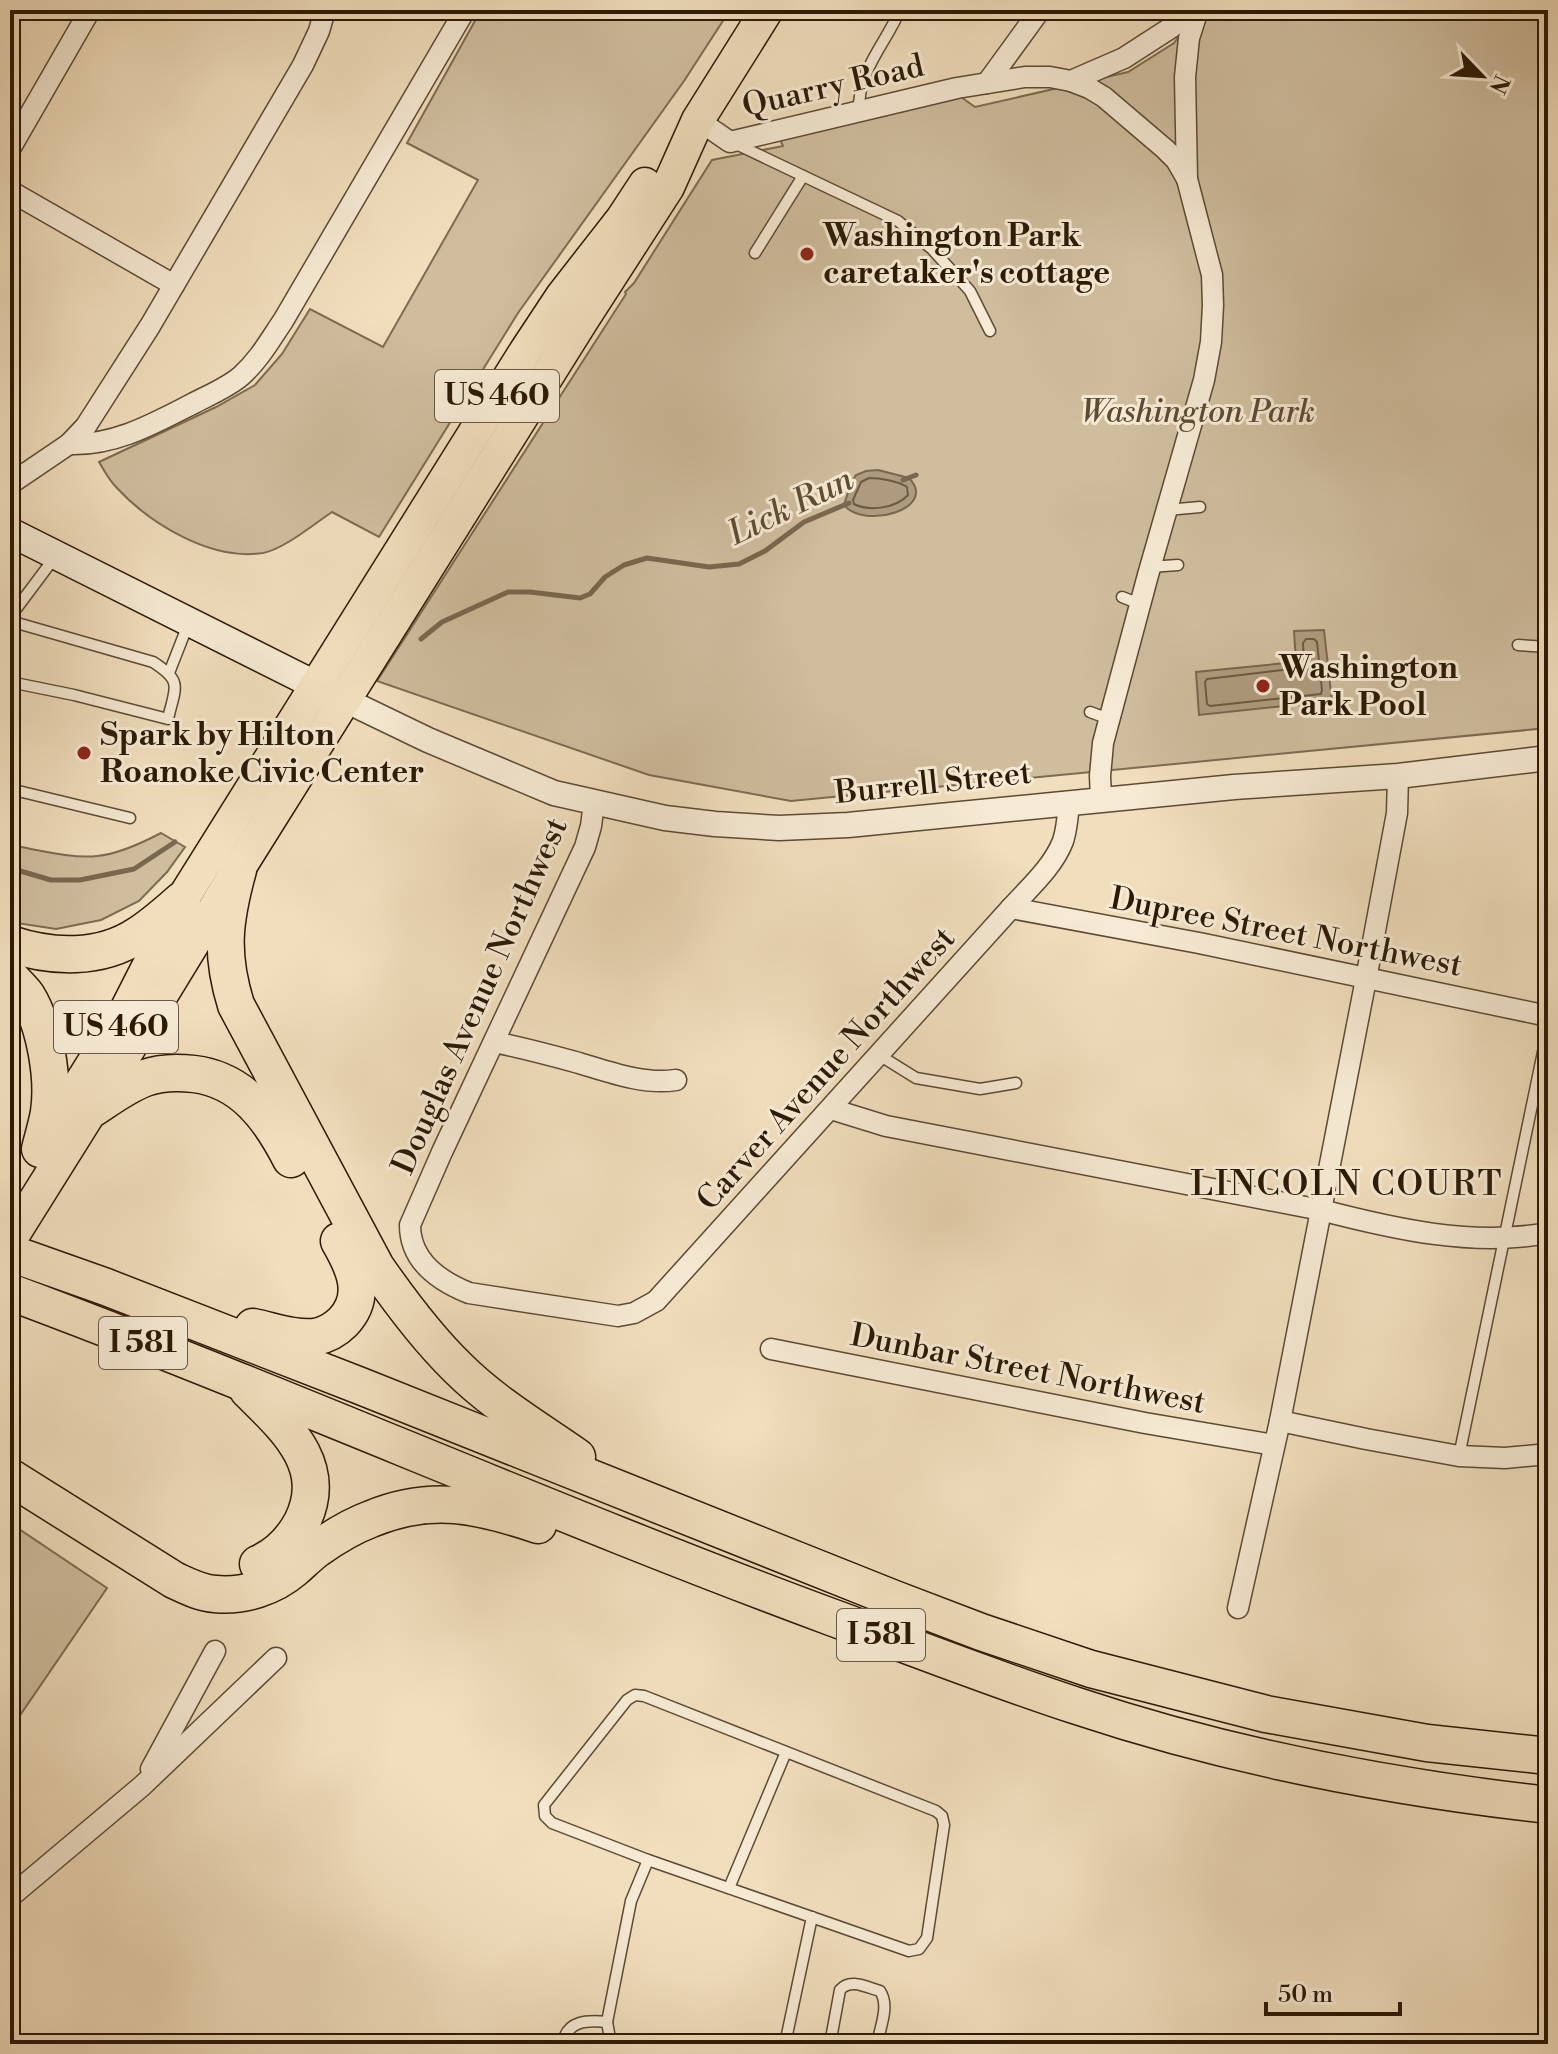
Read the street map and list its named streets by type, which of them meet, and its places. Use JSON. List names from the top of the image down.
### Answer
{
  "streets": {
    "highway": ["I 581"],
    "main road": ["US 460"],
    "street": [
      "Quarry Road",
      "Burrell Street",
      "Dupree Street Northwest",
      "Douglas Avenue Northwest",
      "Carver Avenue Northwest",
      "Dunbar Street Northwest"
    ]
  },
  "crossings": [
    ["Quarry Road", "US 460"],
    ["US 460", "Burrell Street"],
    ["Burrell Street", "Douglas Avenue Northwest"],
    ["Burrell Street", "Carver Avenue Northwest"],
    ["Dupree Street Northwest", "Carver Avenue Northwest"],
    ["Douglas Avenue Northwest", "Carver Avenue Northwest"]
  ],
  "districts": ["LINCOLN COURT"],
  "water": ["Lick Run"],
  "parks": ["Washington Park"],
  "places": ["Washington Park caretaker's cottage", "Washington Park Pool", "Spark by Hilton Roanoke Civic Center"],
  "scale_bar": "50 m",
  "north": "bottom right"
}
